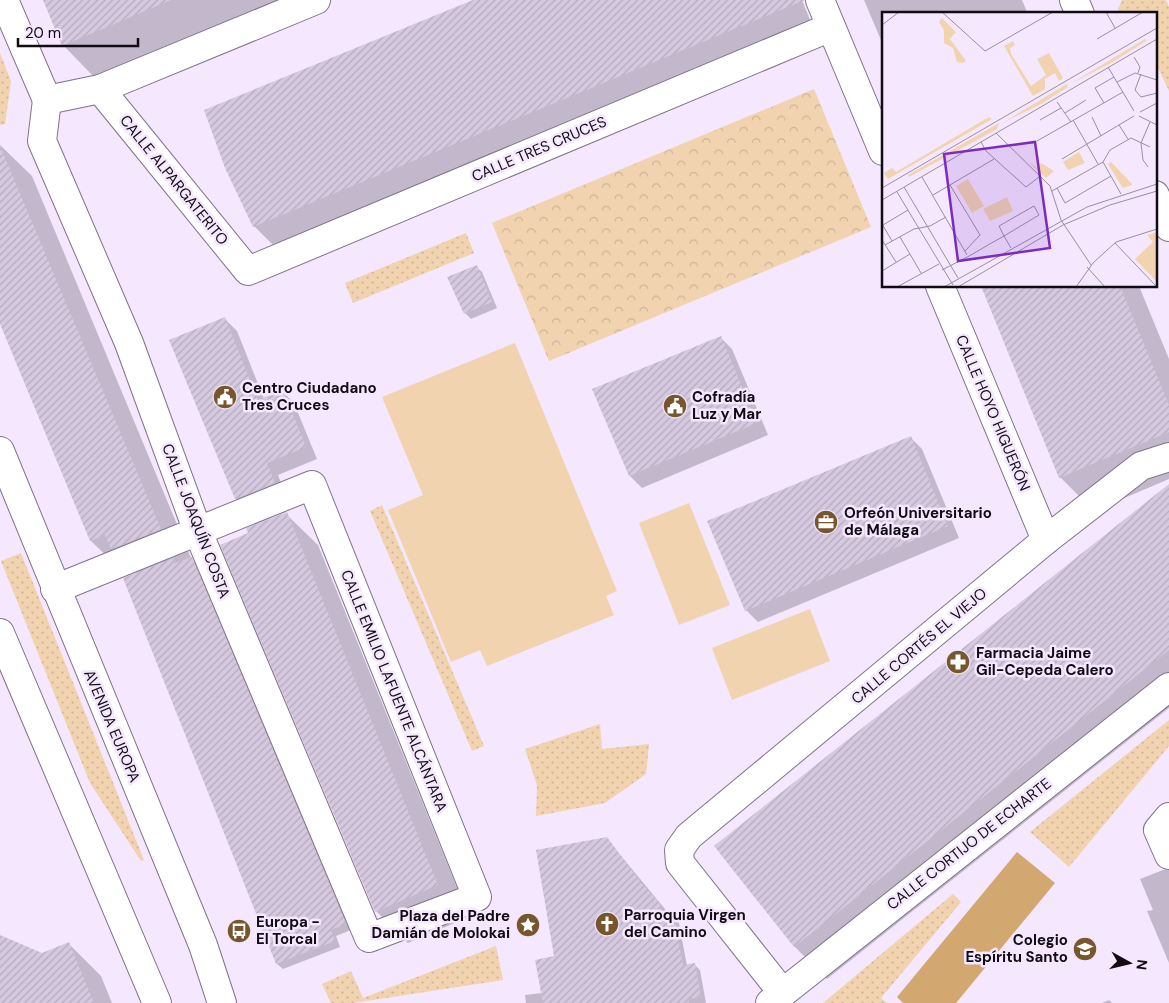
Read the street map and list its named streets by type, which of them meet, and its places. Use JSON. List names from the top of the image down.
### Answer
{
  "streets": {
    "street": [
      "CALLE TRES CRUCES",
      "CALLE ALPARGATERITO",
      "CALLE HOYO HIGUERÓN",
      "CALLE JOAQUÍN COSTA",
      "CALLE CORTÉS EL VIEJO",
      "CALLE EMILIO LAFUENTE ALCÁNTARA",
      "AVENIDA EUROPA",
      "CALLE CORTIJO DE ECHARTE"
    ]
  },
  "crossings": [
    ["CALLE TRES CRUCES", "CALLE ALPARGATERITO"],
    ["CALLE HOYO HIGUERÓN", "CALLE CORTÉS EL VIEJO"],
    ["CALLE JOAQUÍN COSTA", "CALLE EMILIO LAFUENTE ALCÁNTARA"],
    ["CALLE CORTÉS EL VIEJO", "CALLE CORTIJO DE ECHARTE"]
  ],
  "places": {
    "public building": ["Centro Ciudadano Tres Cruces", "Cofradía Luz y Mar"],
    "office": ["Orfeón Universitario de Málaga"],
    "pharmacy": ["Farmacia Jaime Gil-Cepeda Calero"],
    "church": ["Parroquia Virgen del Camino"],
    "place": ["Plaza del Padre Damián de Molokai"],
    "bus stop": ["Europa - El Torcal"],
    "school or university": ["Colegio Espíritu Santo"]
  },
  "scale_bar": "20 m",
  "north": "right"
}
